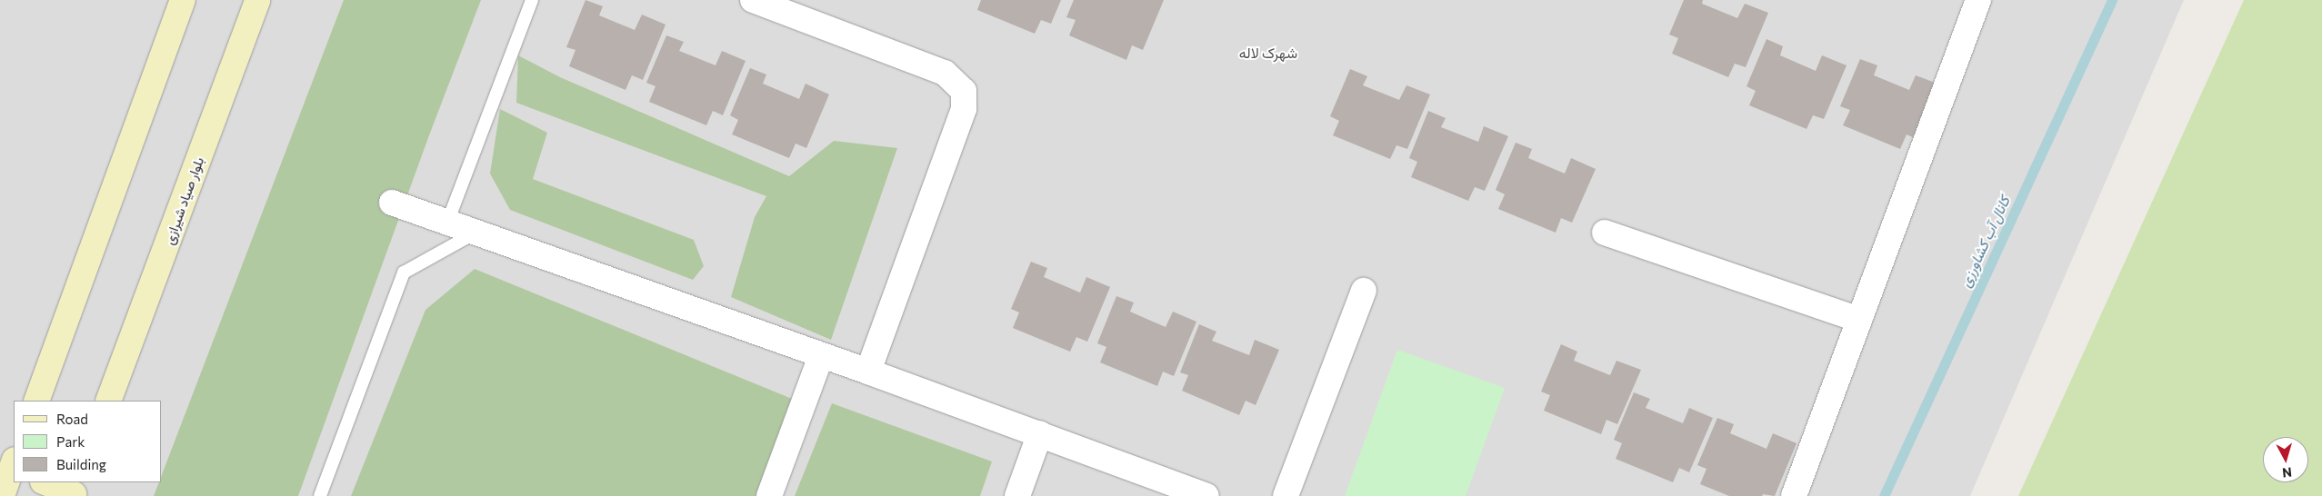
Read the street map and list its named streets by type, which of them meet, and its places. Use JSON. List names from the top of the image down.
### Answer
{
  "streets": {
    "main road": ["بلوار صیاد شیرازی"]
  },
  "districts": ["شهرک لاله"],
  "water": ["کانال آب کشاورزی"],
  "legend": ["Road", "Park", "Building"],
  "north": "bottom"
}
